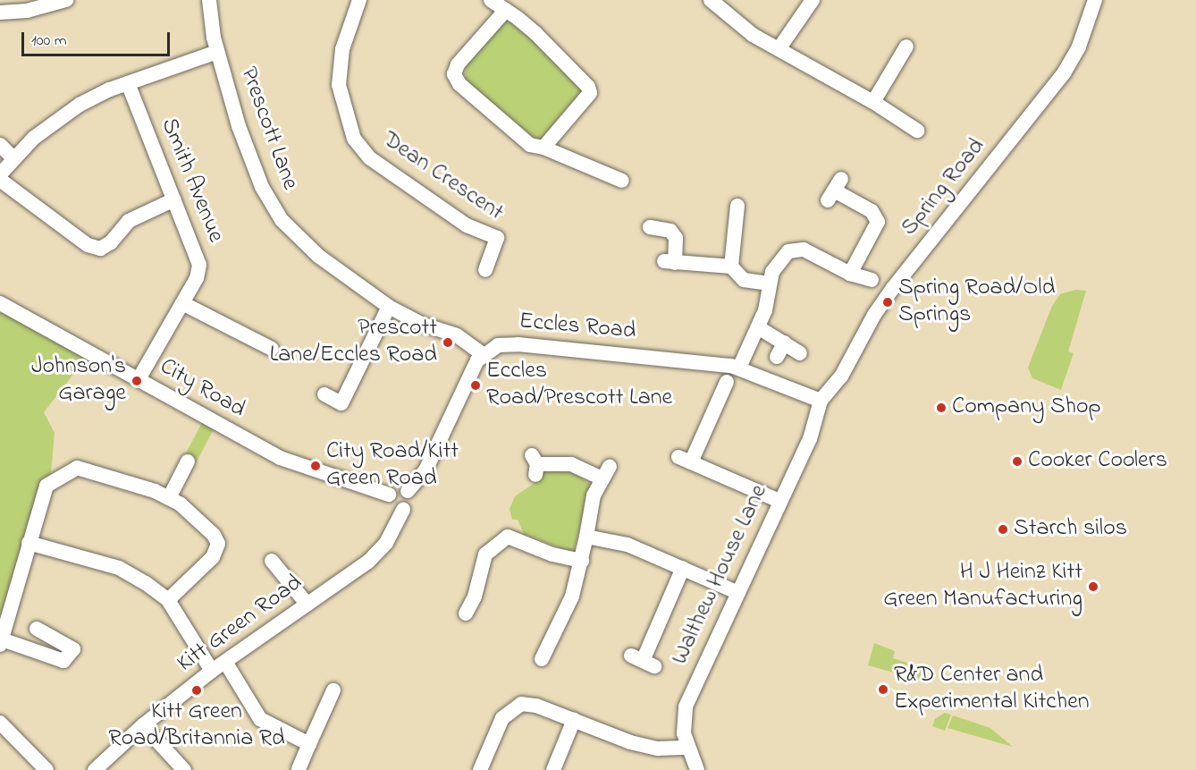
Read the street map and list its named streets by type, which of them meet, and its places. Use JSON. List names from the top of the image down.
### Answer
{
  "streets": {
    "street": [
      "Prescott Lane",
      "Dean Crescent",
      "Smith Avenue",
      "Spring Road",
      "Eccles Road",
      "City Road",
      "Walthew House Lane",
      "Kitt Green Road"
    ]
  },
  "crossings": [
    ["Prescott Lane", "Eccles Road"],
    ["Smith Avenue", "City Road"],
    ["Spring Road", "Eccles Road"],
    ["Spring Road", "Walthew House Lane"],
    ["Eccles Road", "Walthew House Lane"],
    ["City Road", "Kitt Green Road"]
  ],
  "places": [
    "Spring Road/Old Springs",
    "Prescott Lane/Eccles Road",
    "Johnson's Garage",
    "Eccles Road/Prescott Lane",
    "Company Shop",
    "Cooker Coolers",
    "City Road/Kitt Green Road",
    "Starch silos",
    "H J Heinz Kitt Green Manufacturing",
    "R&D Center and Experimental Kitchen",
    "Kitt Green Road/Britannia Rd"
  ],
  "scale_bar": "100 m"
}
